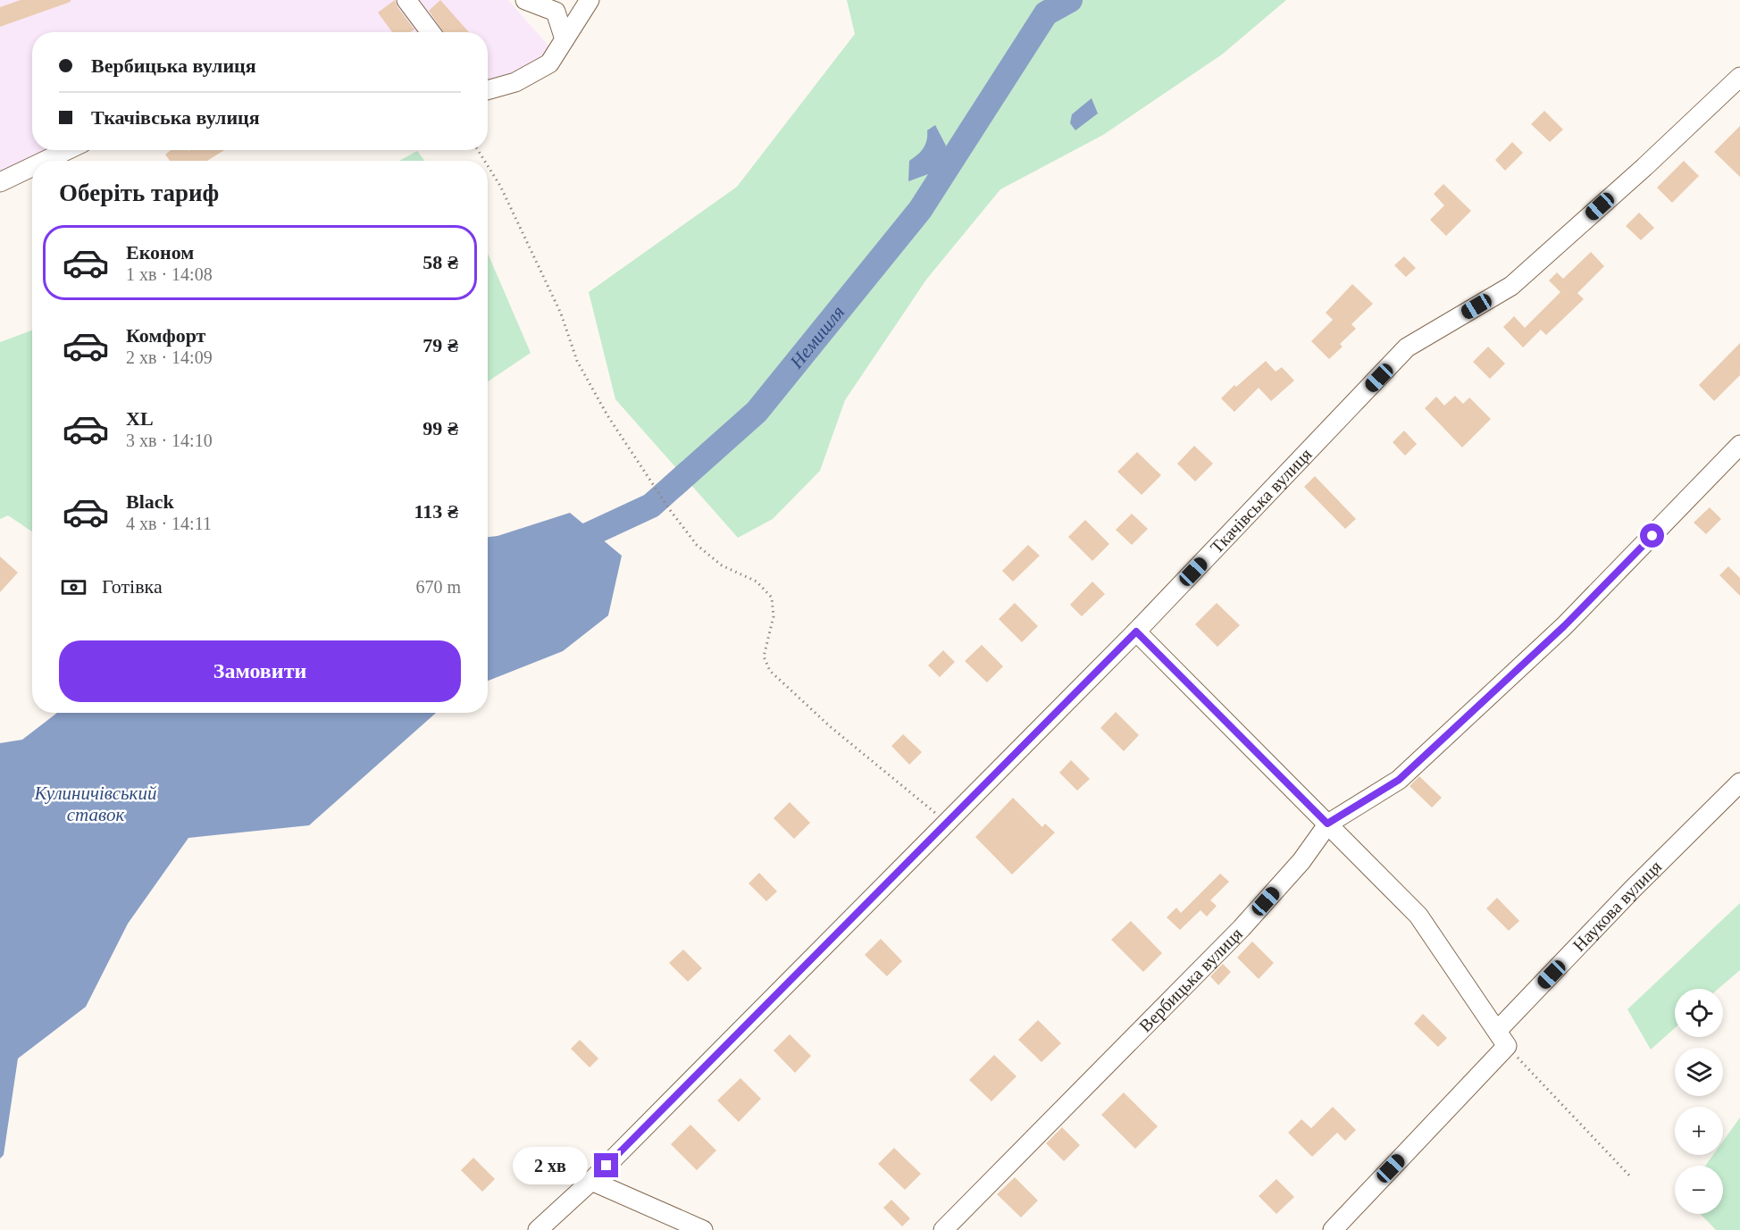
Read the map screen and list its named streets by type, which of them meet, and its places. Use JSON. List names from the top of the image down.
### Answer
{
  "streets": {
    "street": ["Ткачівська вулиця", "Наукова вулиця", "Вербицька вулиця"]
  },
  "water": ["Немишля", "Кулиничівський ставок"],
  "page": {
    "banner": ["Вербицька вулиця", "Ткачівська вулиця"],
    "heading": "Оберіть тариф",
    "list": [
      {
        "name": "Економ",
        "note": "1 хв · 14:08",
        "value": "58 ₴"
      },
      {
        "name": "Комфорт",
        "note": "2 хв · 14:09",
        "value": "79 ₴"
      },
      {
        "name": "XL",
        "note": "3 хв · 14:10",
        "value": "99 ₴"
      },
      {
        "name": "Black",
        "note": "4 хв · 14:11",
        "value": "113 ₴"
      }
    ],
    "pay": ["Готівка", "670 m"],
    "buttons": "Замовити",
    "map_buttons": ["+", "−"],
    "bubble": "2 хв"
  }
}
